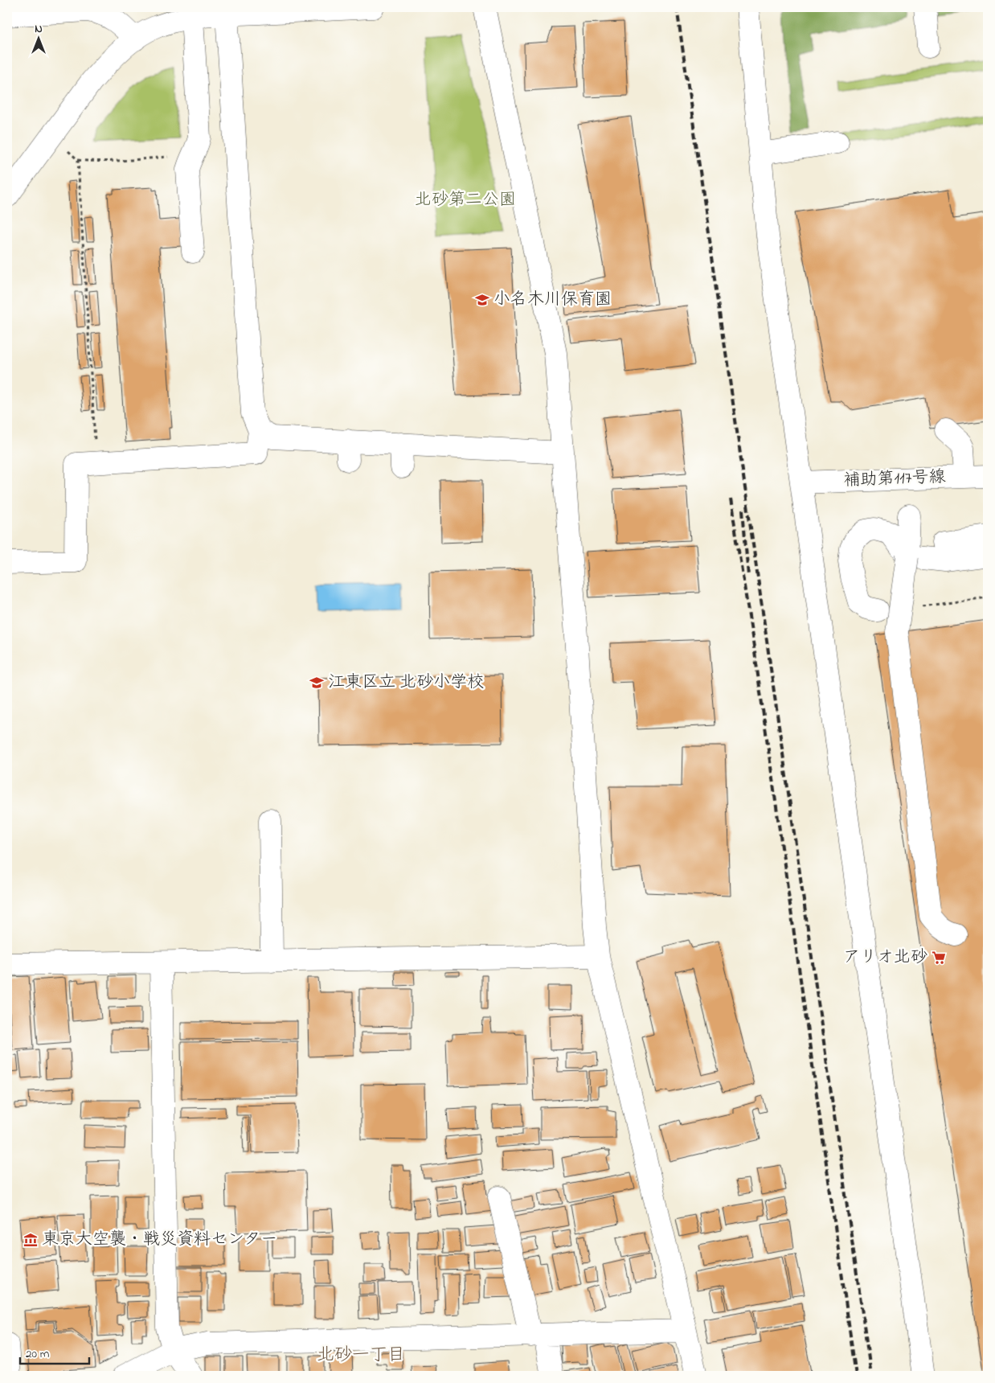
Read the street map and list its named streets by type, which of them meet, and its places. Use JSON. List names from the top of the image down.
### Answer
{
  "streets": {
    "street": ["補助第117号線"]
  },
  "districts": ["北砂一丁目"],
  "parks": ["北砂第二公園"],
  "places": {
    "school or university": ["小名木川保育園", "江東区立 北砂小学校"],
    "supermarket": ["アリオ北砂"],
    "museum": ["東京大空襲・戦災資料センター"]
  },
  "scale_bar": "20 m",
  "north": "top"
}
